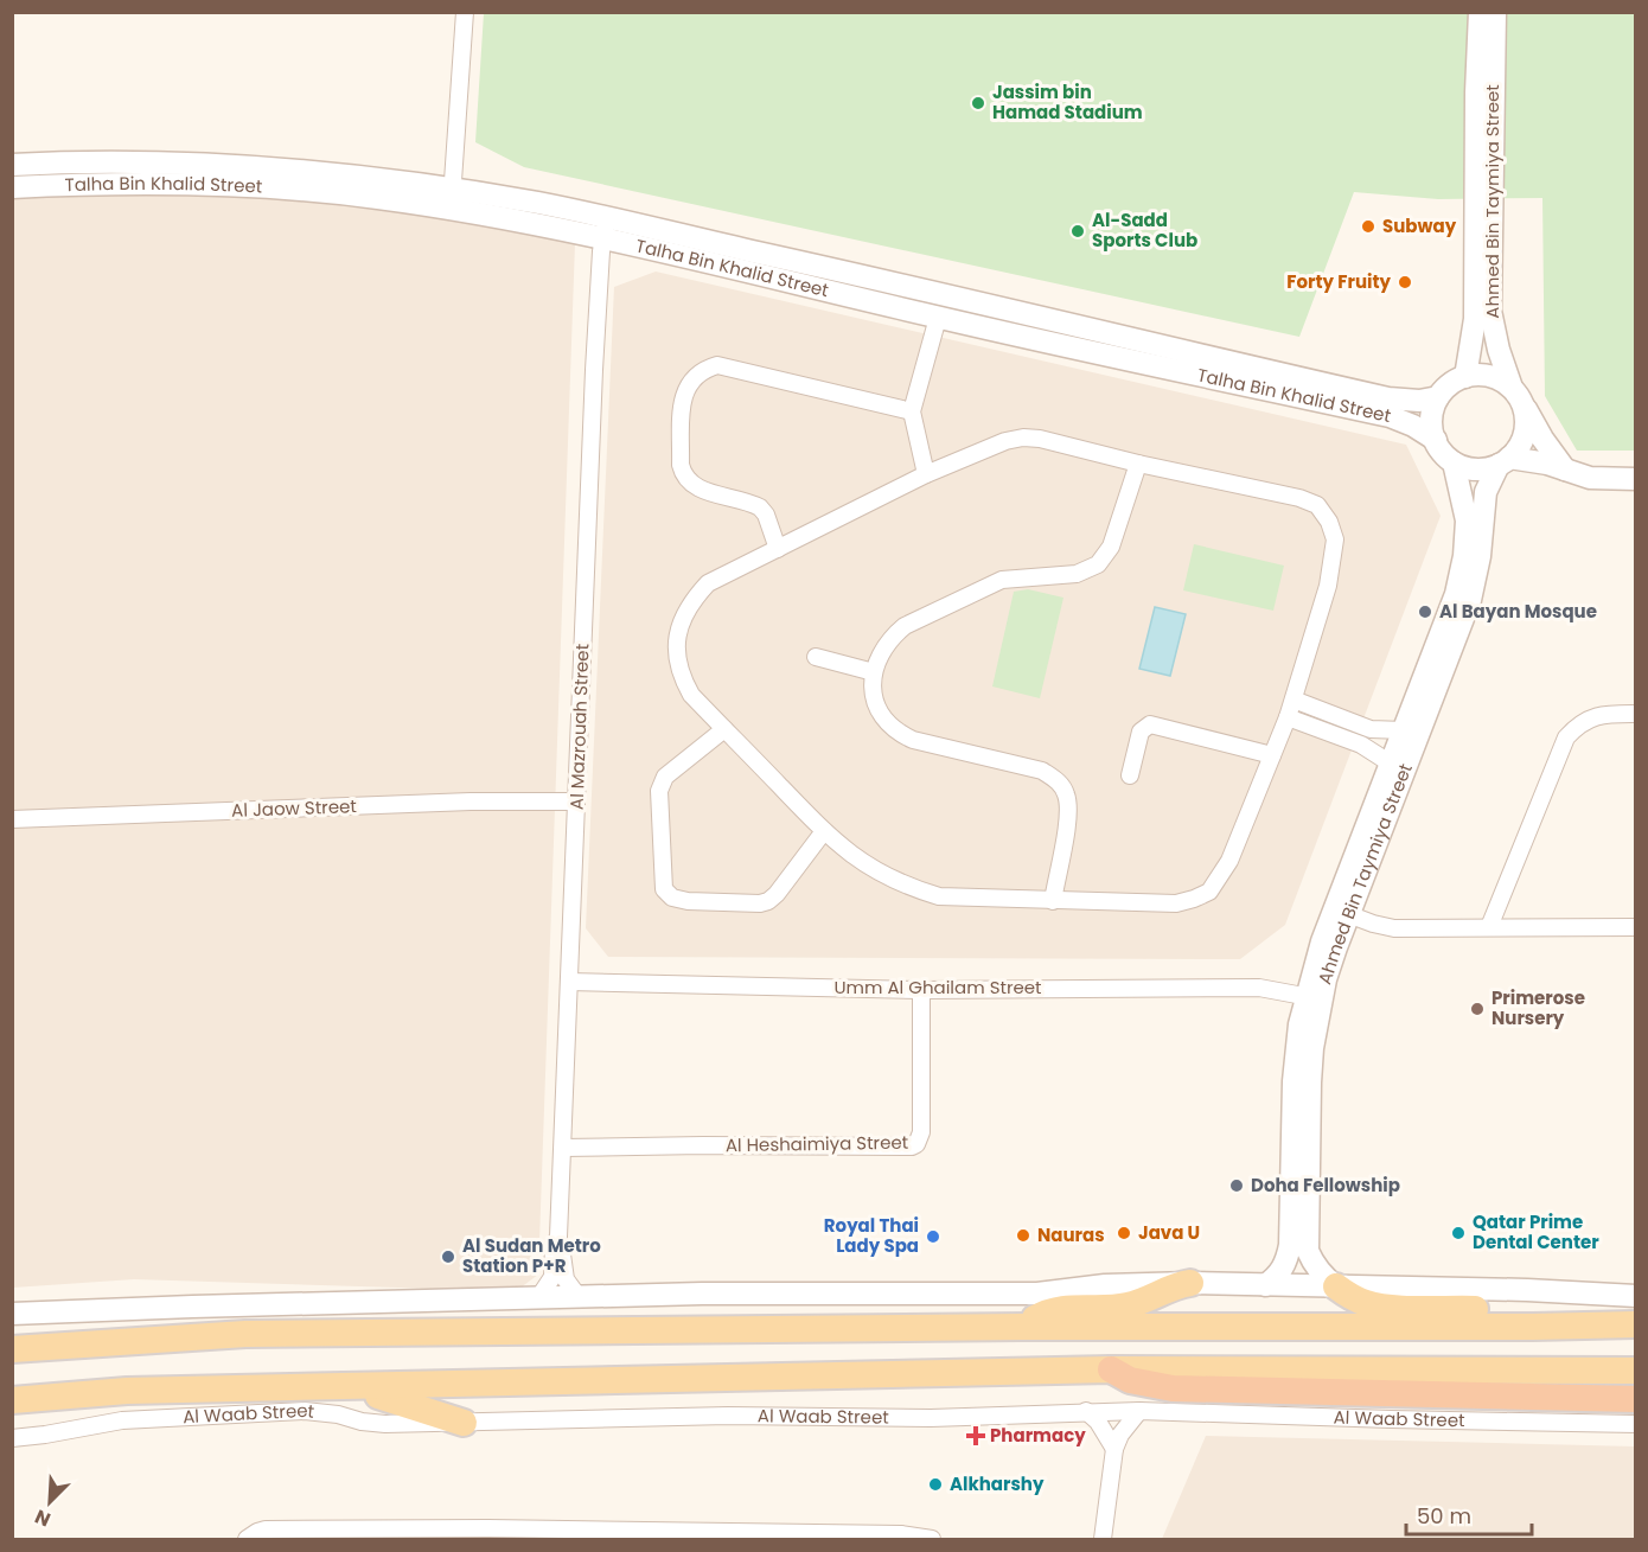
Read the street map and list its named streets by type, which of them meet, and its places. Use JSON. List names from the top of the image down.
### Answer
{
  "streets": {
    "main road": ["Al Waab Street"],
    "street": [
      "Talha Bin Khalid Street",
      "Ahmed Bin Taymiya Street",
      "Al Mazrouah Street",
      "Al Jaow Street",
      "Umm Al Ghailam Street",
      "Al Heshaimiya Street"
    ]
  },
  "crossings": [
    ["Talha Bin Khalid Street", "Ahmed Bin Taymiya Street"],
    ["Talha Bin Khalid Street", "Al Mazrouah Street"],
    ["Ahmed Bin Taymiya Street", "Umm Al Ghailam Street"],
    ["Al Mazrouah Street", "Al Jaow Street"],
    ["Al Mazrouah Street", "Umm Al Ghailam Street"],
    ["Al Mazrouah Street", "Al Heshaimiya Street"],
    ["Umm Al Ghailam Street", "Al Heshaimiya Street"]
  ],
  "places": {
    "other": [
      "Jassim bin Hamad Stadium",
      "Subway",
      "Al-Sadd Sports Club",
      "Forty Fruity",
      "Al Bayan Mosque",
      "Primerose Nursery",
      "Doha Fellowship",
      "Java U",
      "Qatar Prime Dental Center",
      "Nauras",
      "Royal Thai Lady Spa",
      "Al Sudan Metro Station P+R",
      "Alkharshy"
    ],
    "health": ["Pharmacy"]
  },
  "scale_bar": "50 m",
  "north": "bottom left"
}
